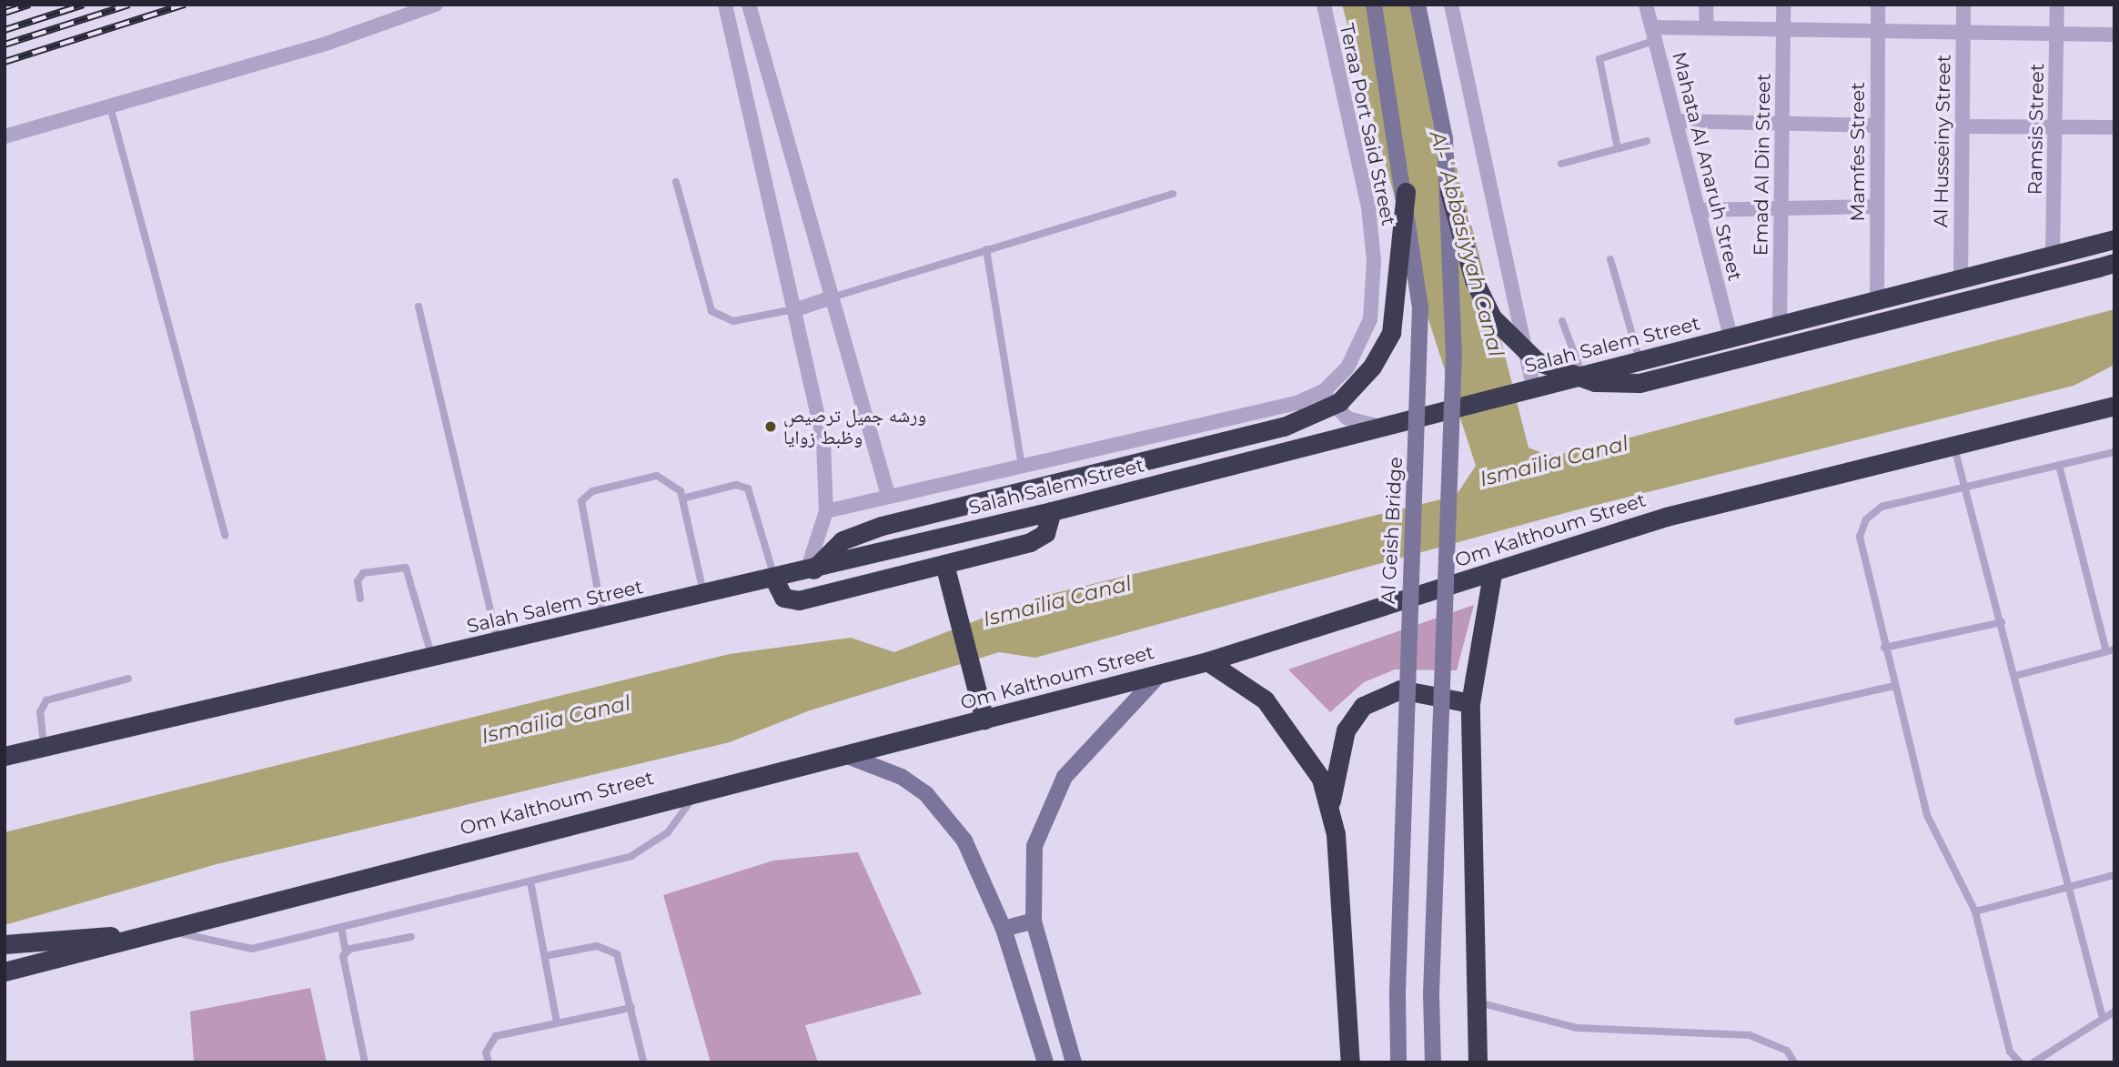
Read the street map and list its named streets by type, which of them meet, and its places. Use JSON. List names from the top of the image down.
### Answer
{
  "streets": {
    "highway": ["Salah Salem Street", "Om Kalthoum Street"],
    "main road": ["Al Geish Bridge"],
    "street": [
      "Teraa Port Said Street",
      "Ramsis Street",
      "Al Husseiny Street",
      "Mamfes Street",
      "Emad Al Din Street",
      "Mahata Al Anaruh Street"
    ]
  },
  "crossings": [
    ["Ramsis Street", "Salah Salem Street"],
    ["Al Husseiny Street", "Salah Salem Street"],
    ["Mamfes Street", "Salah Salem Street"],
    ["Emad Al Din Street", "Salah Salem Street"],
    ["Mahata Al Anaruh Street", "Salah Salem Street"]
  ],
  "water": ["Al-ʿAbbāsiyyah Canal", "Ismaïlia Canal"],
  "places": ["ورشه جميل ترصيص وظبط زوايا"]
}
